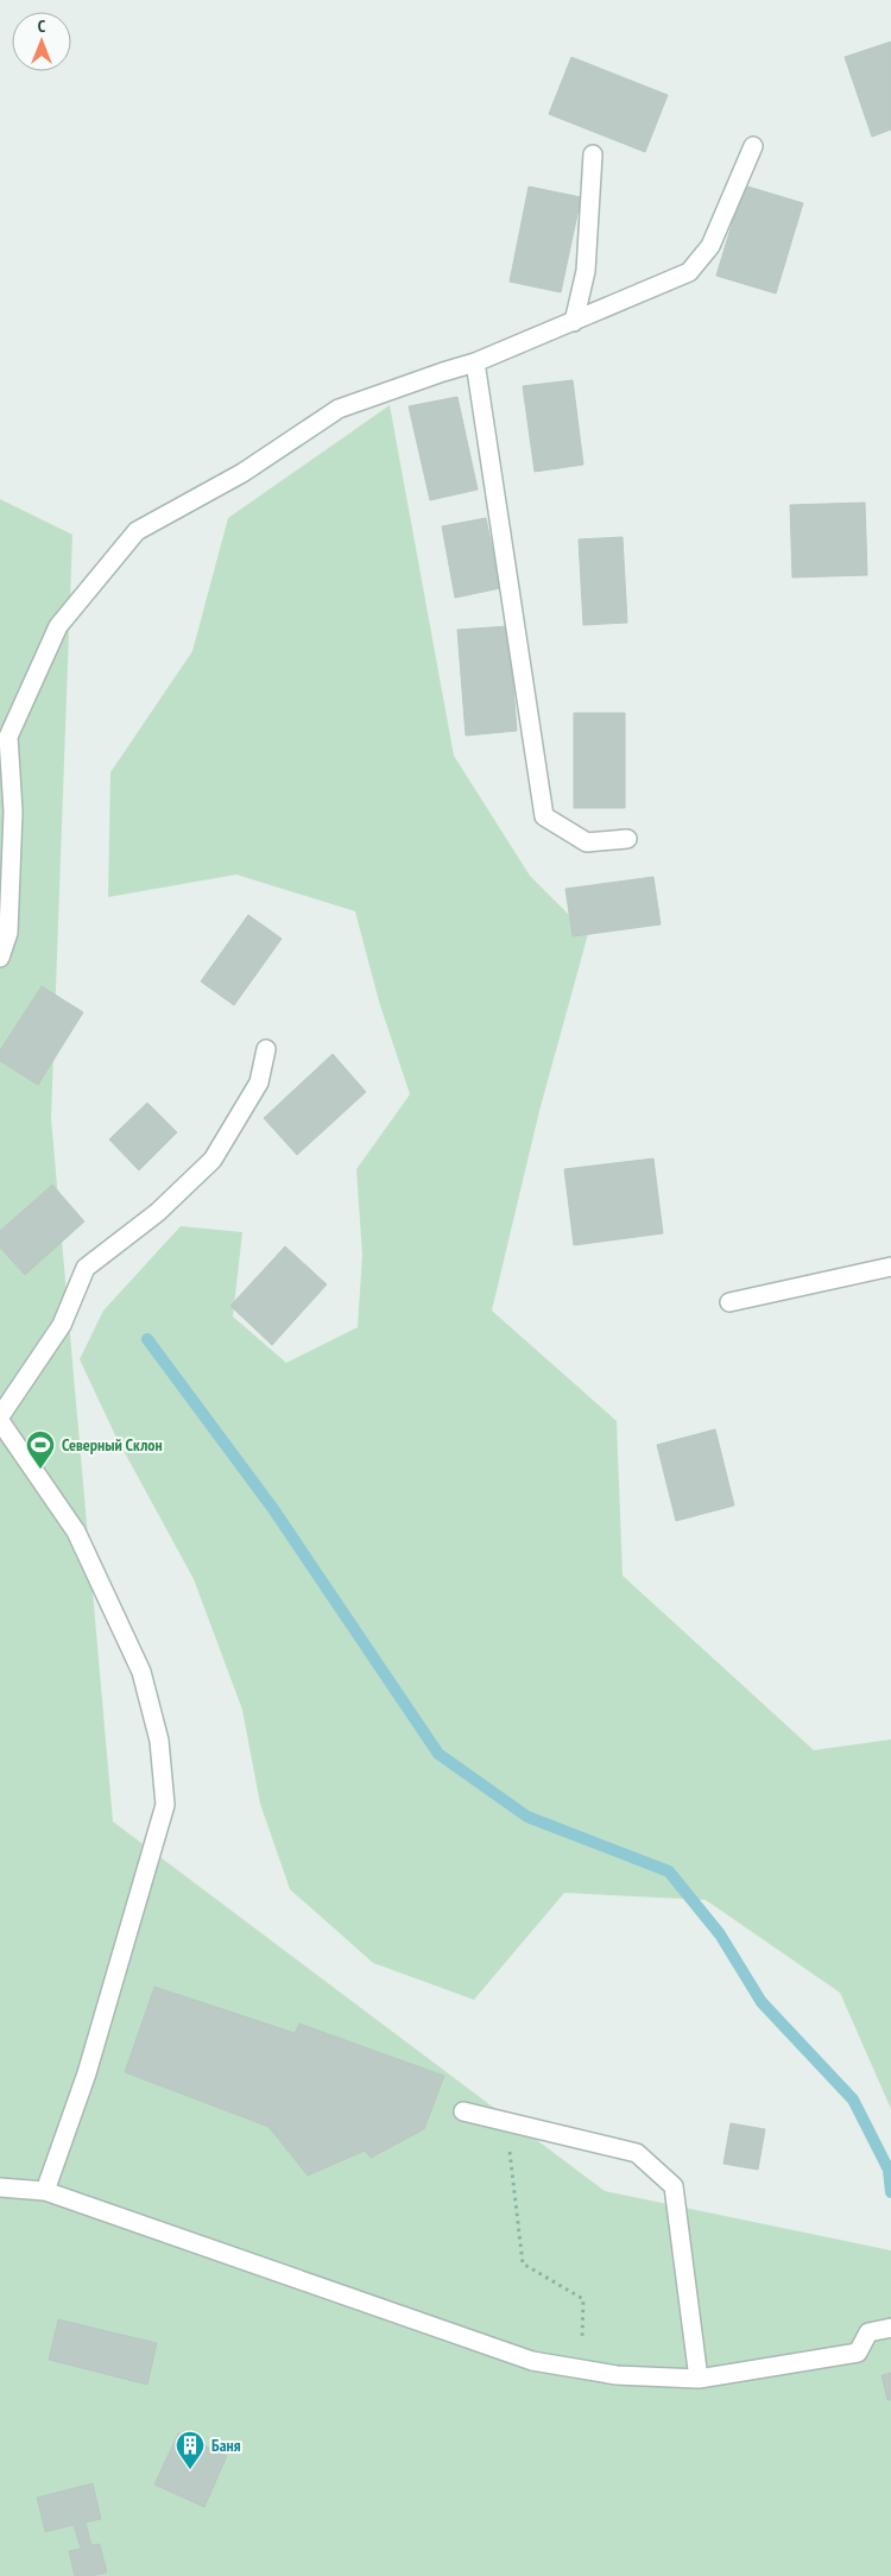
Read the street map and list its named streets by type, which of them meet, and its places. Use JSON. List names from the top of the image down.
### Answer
{
  "places": {
    "sports": ["Северный Склон"],
    "building": ["Баня"]
  },
  "north": "top"
}
